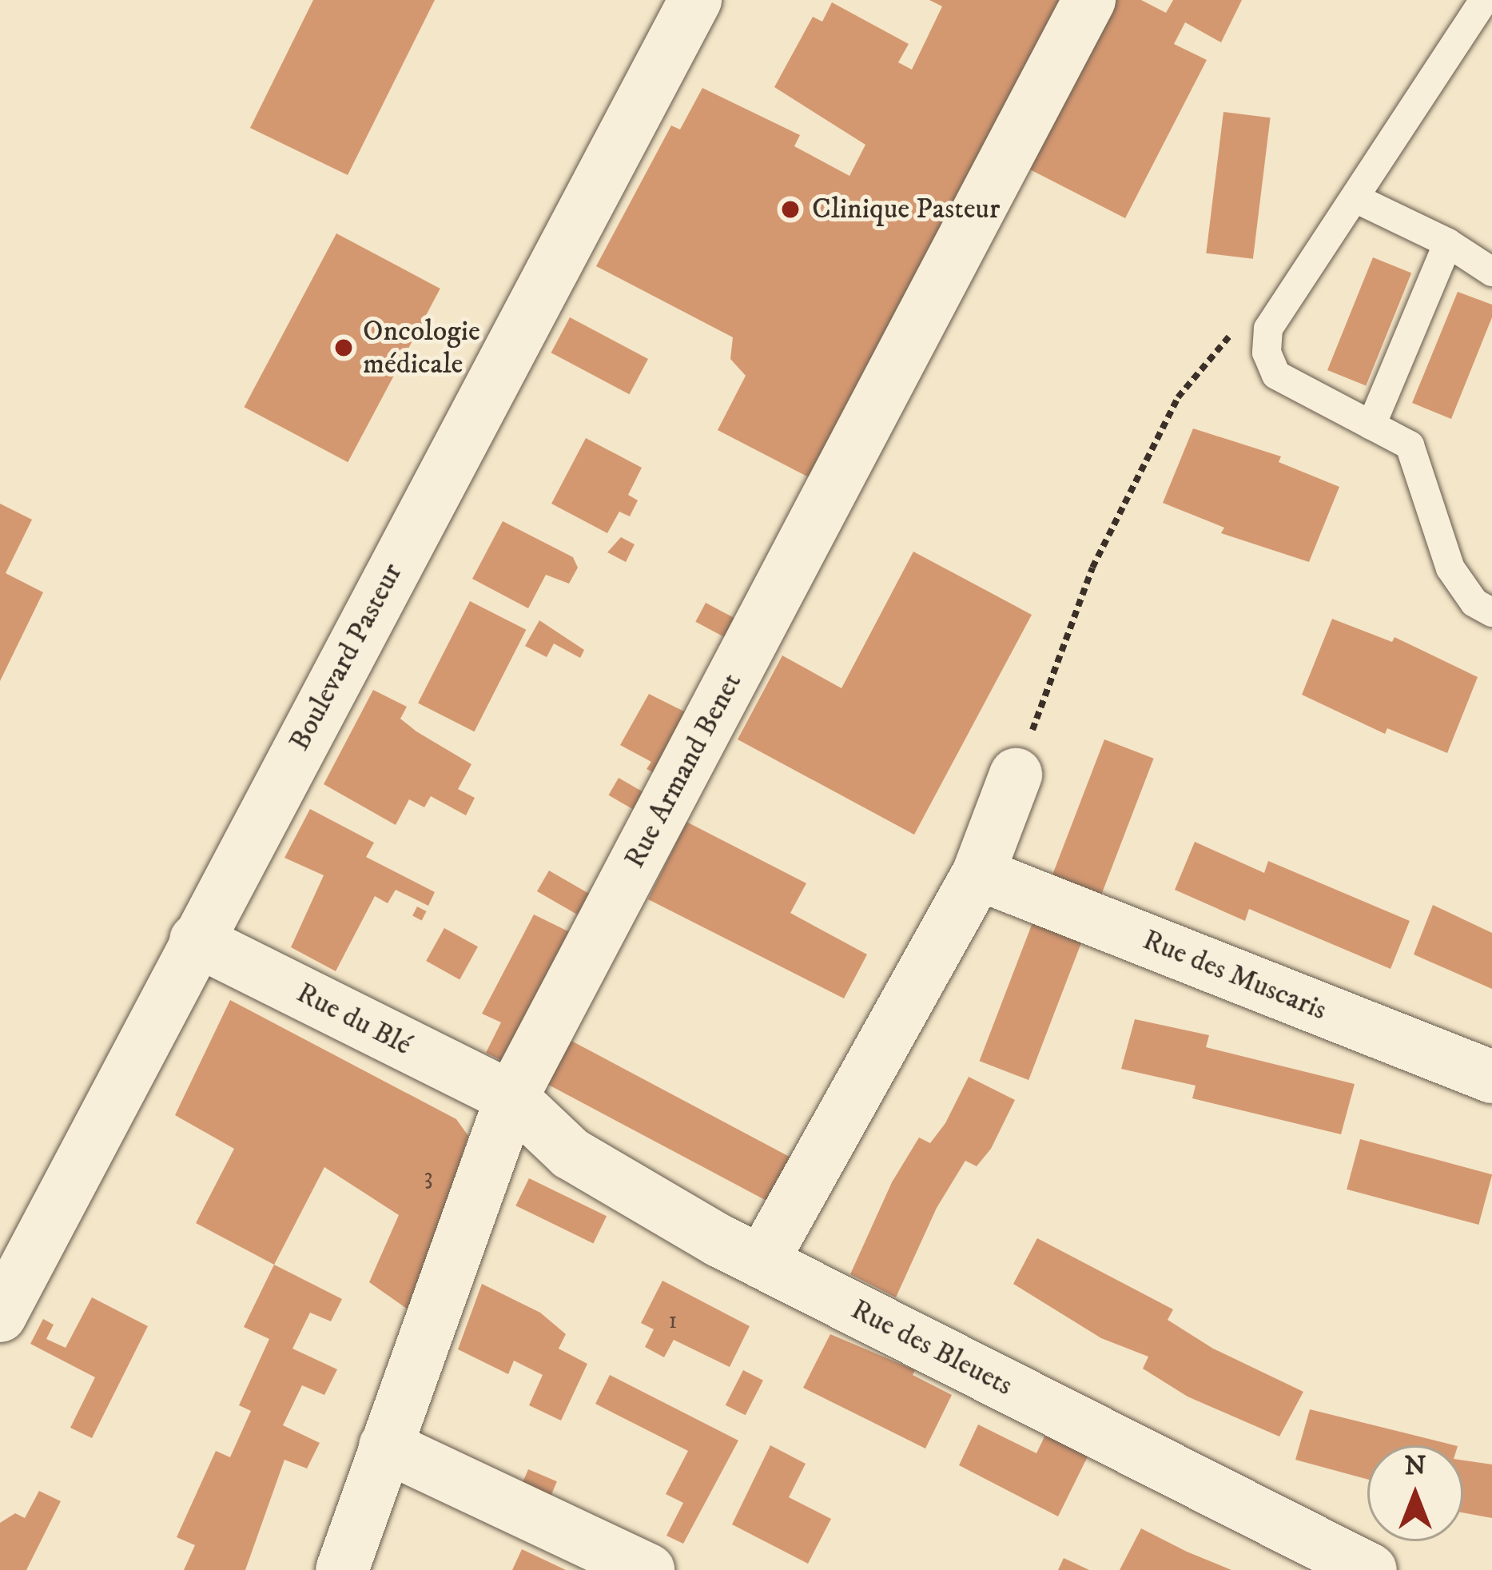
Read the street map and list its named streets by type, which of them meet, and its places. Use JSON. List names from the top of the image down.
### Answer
{
  "streets": {
    "street": [
      "Boulevard Pasteur",
      "Rue Armand Benet",
      "Rue des Muscaris",
      "Rue du Blé",
      "Rue des Bleuets"
    ]
  },
  "crossings": [
    ["Boulevard Pasteur", "Rue du Blé"],
    ["Rue Armand Benet", "Rue du Blé"],
    ["Rue Armand Benet", "Rue des Bleuets"],
    ["Rue du Blé", "Rue des Bleuets"]
  ],
  "places": ["Clinique Pasteur", "Oncologie médicale"],
  "house_numbers": ["3", "1"],
  "north": "top"
}
